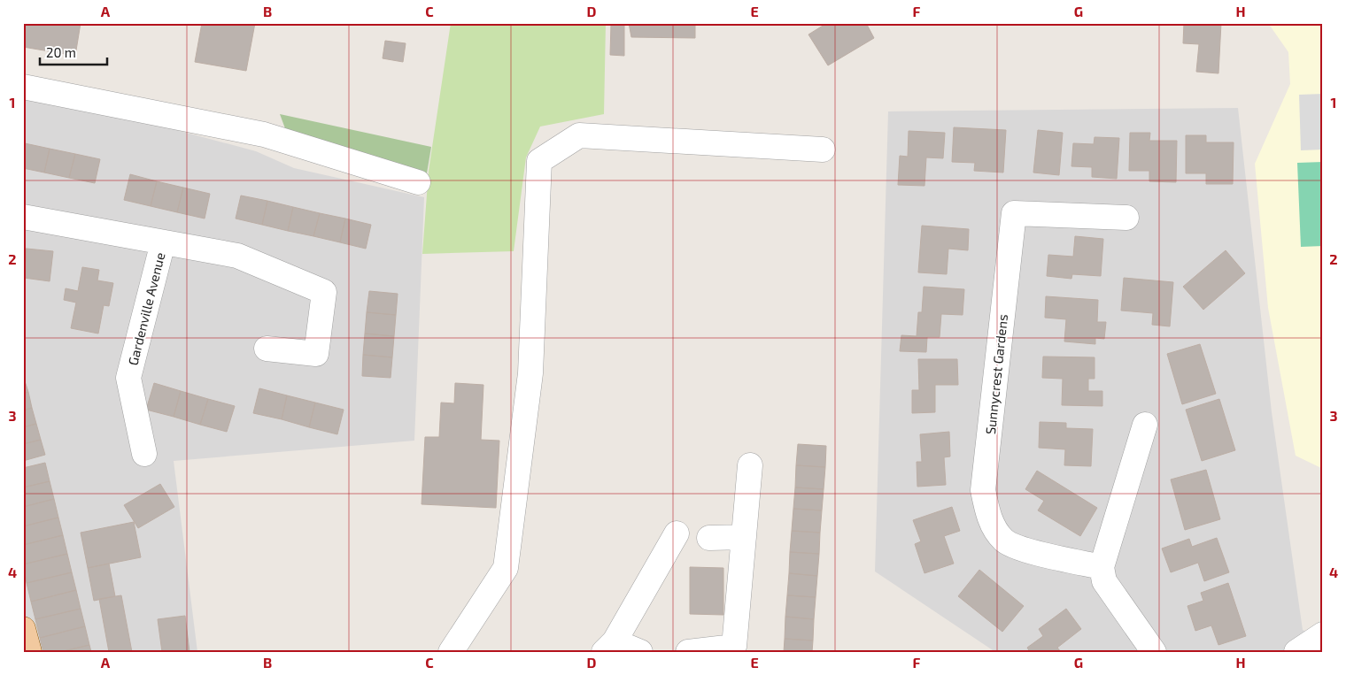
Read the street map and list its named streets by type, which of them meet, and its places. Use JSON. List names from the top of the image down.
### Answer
{
  "streets": {
    "street": ["Gardenville Avenue", "Sunnycrest Gardens"]
  },
  "scale_bar": "20 m",
  "grid": {
    "columns": [
      "A",
      "B",
      "C",
      "D",
      "E",
      "F",
      "G",
      "H"
    ],
    "rows": [
      "1",
      "2",
      "3",
      "4"
    ]
  }
}
